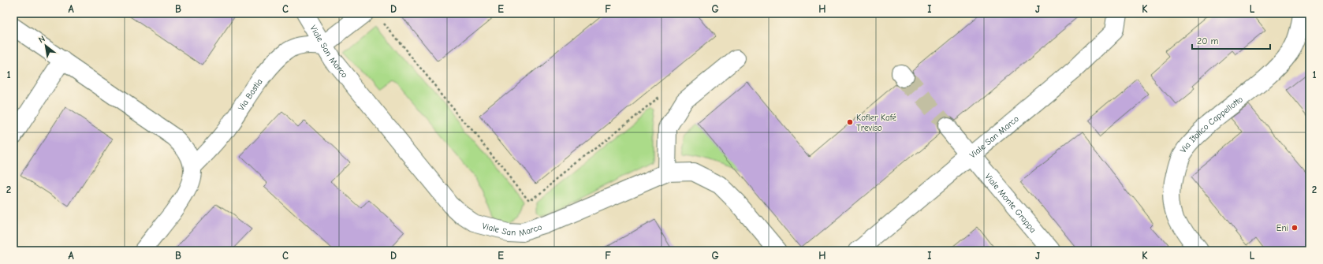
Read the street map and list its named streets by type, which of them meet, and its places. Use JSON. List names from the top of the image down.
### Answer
{
  "streets": {
    "street": [
      "Viale San Marco",
      "Via Bastia",
      "Via Italico Cappellotto",
      "Viale Monte Grappa"
    ]
  },
  "crossings": [
    ["Viale San Marco", "Via Bastia"],
    ["Viale San Marco", "Viale Monte Grappa"]
  ],
  "places": ["Kofler Kafé Treviso", "Eni"],
  "scale_bar": "20 m",
  "north": "top left",
  "grid": {
    "columns": [
      "A",
      "B",
      "C",
      "D",
      "E",
      "F",
      "G",
      "H",
      "I",
      "J",
      "K",
      "L"
    ],
    "rows": ["1", "2"]
  }
}
